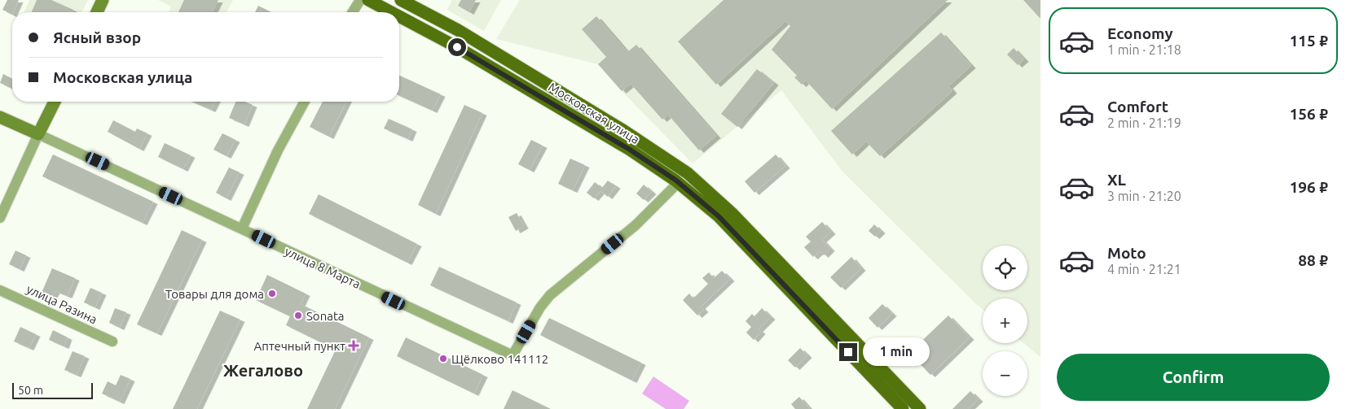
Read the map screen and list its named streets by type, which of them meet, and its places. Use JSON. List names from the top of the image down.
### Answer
{
  "streets": {
    "main road": ["Московская улица"],
    "street": ["улица 8 Марта", "улица Разина"]
  },
  "crossings": [
    ["Московская улица", "улица 8 Марта"]
  ],
  "districts": ["Жегалово"],
  "places": {
    "other": ["Товары для дома", "Sonata", "Щёлково 141112"],
    "health": ["Аптечный пункт"]
  },
  "scale_bar": "50 m",
  "page": {
    "list": [
      {
        "name": "Economy",
        "note": "1 min · 21:18",
        "value": "115 ₽"
      },
      {
        "name": "Comfort",
        "note": "2 min · 21:19",
        "value": "156 ₽"
      },
      {
        "name": "XL",
        "note": "3 min · 21:20",
        "value": "196 ₽"
      },
      {
        "name": "Moto",
        "note": "4 min · 21:21",
        "value": "88 ₽"
      }
    ],
    "banner": ["Ясный взор", "Московская улица"],
    "map_buttons": ["+", "−"],
    "bubble": "1 min",
    "buttons": "Confirm",
    "scale": "50 m"
  }
}
